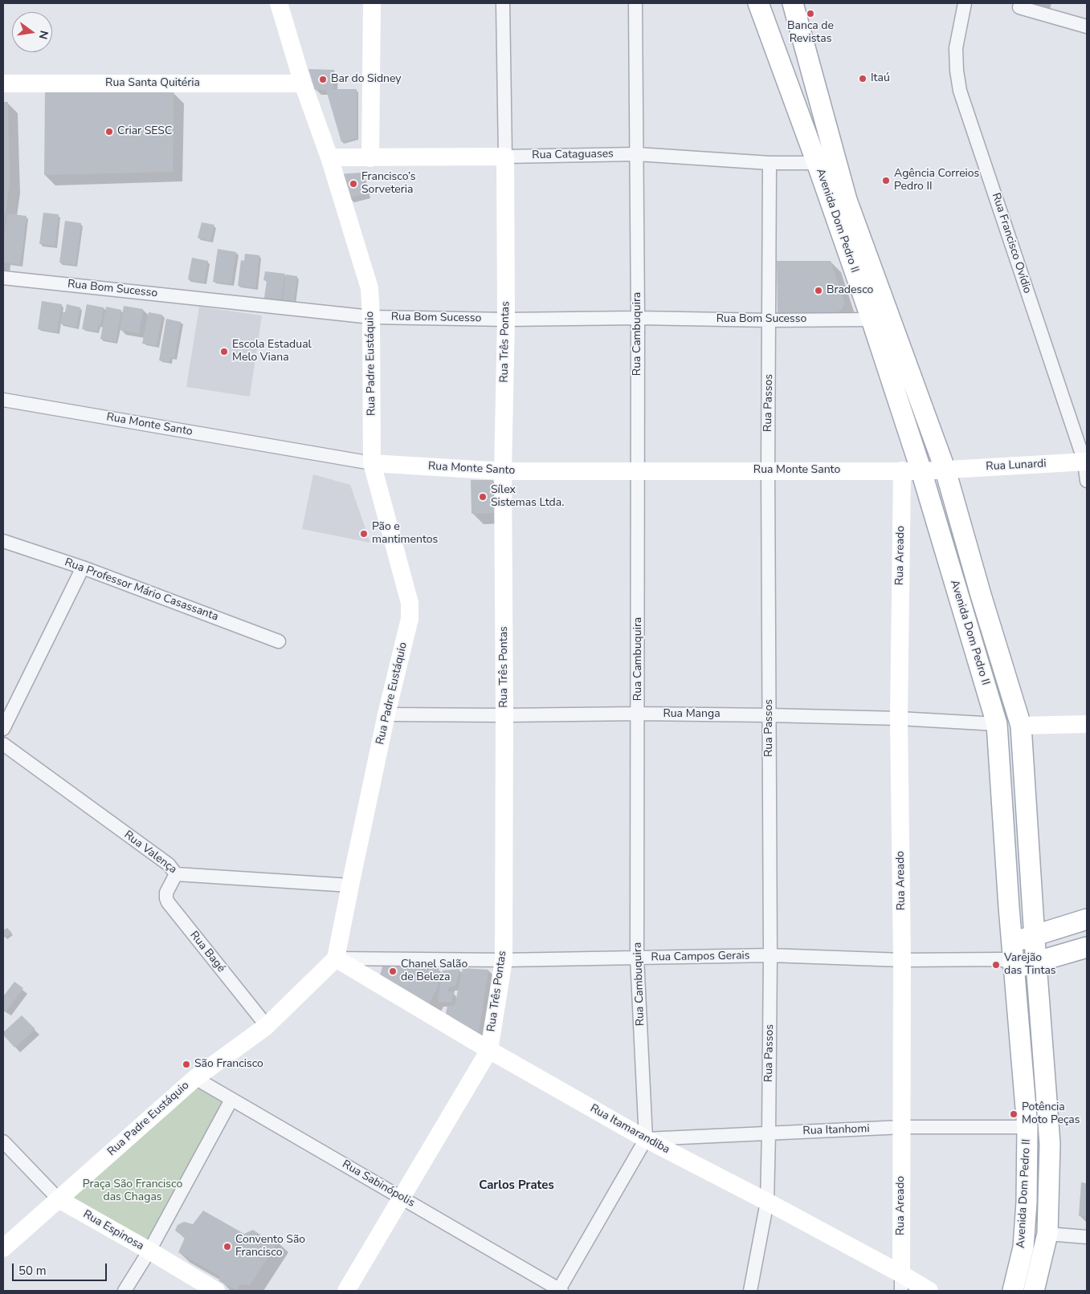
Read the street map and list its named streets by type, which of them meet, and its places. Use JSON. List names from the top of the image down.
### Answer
{
  "streets": {
    "main road": [
      "Rua Santa Quitéria",
      "Rua Cataguases",
      "Avenida Dom Pedro II",
      "Rua Três Pontas",
      "Rua Padre Eustáquio",
      "Rua Monte Santo",
      "Rua Lunardi",
      "Rua Areado",
      "Rua Itamarandiba",
      "Rua Espinosa"
    ],
    "street": [
      "Rua Francisco Ovídio",
      "Rua Bom Sucesso",
      "Rua Cambuquira",
      "Rua Passos",
      "Rua Professor Mário Casassanta",
      "Rua Manga",
      "Rua Valença",
      "Rua Bagé",
      "Rua Campos Gerais",
      "Rua Itanhomi",
      "Rua Sabinópolis"
    ]
  },
  "crossings": [
    ["Rua Santa Quitéria", "Rua Padre Eustáquio"],
    ["Rua Cataguases", "Avenida Dom Pedro II"],
    ["Rua Cataguases", "Rua Cambuquira"],
    ["Rua Cataguases", "Rua Três Pontas"],
    ["Rua Cataguases", "Rua Padre Eustáquio"],
    ["Rua Cataguases", "Rua Passos"],
    ["Avenida Dom Pedro II", "Rua Bom Sucesso"],
    ["Avenida Dom Pedro II", "Rua Monte Santo"],
    ["Avenida Dom Pedro II", "Rua Lunardi"],
    ["Avenida Dom Pedro II", "Rua Manga"],
    ["Avenida Dom Pedro II", "Rua Campos Gerais"],
    ["Avenida Dom Pedro II", "Rua Itanhomi"],
    ["Rua Francisco Ovídio", "Rua Lunardi"],
    ["Rua Bom Sucesso", "Rua Cambuquira"],
    ["Rua Bom Sucesso", "Rua Três Pontas"],
    ["Rua Bom Sucesso", "Rua Padre Eustáquio"],
    ["Rua Bom Sucesso", "Rua Passos"],
    ["Rua Cambuquira", "Rua Monte Santo"],
    ["Rua Cambuquira", "Rua Manga"],
    ["Rua Cambuquira", "Rua Campos Gerais"],
    ["Rua Cambuquira", "Rua Itamarandiba"],
    ["Rua Cambuquira", "Rua Itanhomi"],
    ["Rua Três Pontas", "Rua Monte Santo"],
    ["Rua Três Pontas", "Rua Manga"],
    ["Rua Três Pontas", "Rua Campos Gerais"],
    ["Rua Três Pontas", "Rua Itamarandiba"],
    ["Rua Três Pontas", "Rua Sabinópolis"],
    ["Rua Padre Eustáquio", "Rua Monte Santo"],
    ["Rua Padre Eustáquio", "Rua Manga"],
    ["Rua Padre Eustáquio", "Rua Valença"],
    ["Rua Padre Eustáquio", "Rua Bagé"],
    ["Rua Padre Eustáquio", "Rua Campos Gerais"],
    ["Rua Padre Eustáquio", "Rua Itamarandiba"],
    ["Rua Padre Eustáquio", "Rua Sabinópolis"],
    ["Rua Padre Eustáquio", "Rua Espinosa"],
    ["Rua Passos", "Rua Monte Santo"],
    ["Rua Passos", "Rua Manga"],
    ["Rua Passos", "Rua Campos Gerais"],
    ["Rua Passos", "Rua Itamarandiba"],
    ["Rua Passos", "Rua Itanhomi"],
    ["Rua Monte Santo", "Rua Lunardi"],
    ["Rua Monte Santo", "Rua Areado"],
    ["Rua Areado", "Rua Manga"],
    ["Rua Areado", "Rua Campos Gerais"],
    ["Rua Areado", "Rua Itamarandiba"],
    ["Rua Areado", "Rua Itanhomi"],
    ["Rua Valença", "Rua Bagé"],
    ["Rua Campos Gerais", "Rua Itamarandiba"],
    ["Rua Itamarandiba", "Rua Itanhomi"]
  ],
  "districts": ["Carlos Prates"],
  "parks": ["Praça São Francisco das Chagas"],
  "places": [
    "Banca de Revistas",
    "Itaú",
    "Bar do Sidney",
    "Criar SESC",
    "Agência Correios Pedro II",
    "Francisco’s Sorveteria",
    "Bradesco",
    "Escola Estadual Melo Viana",
    "Sílex Sistemas Ltda.",
    "Pão e mantimentos",
    "Varejão das Tintas",
    "Chanel Salão de Beleza",
    "São Francisco",
    "Potência Moto Peças",
    "Convento São Francisco"
  ],
  "scale_bar": "50 m",
  "north": "right"
}
